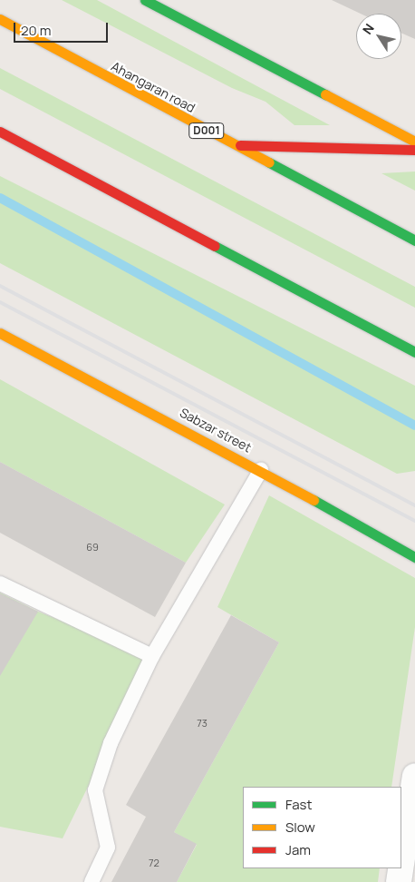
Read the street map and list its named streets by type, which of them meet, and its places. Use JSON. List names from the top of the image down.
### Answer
{
  "streets": {
    "main road": ["Ahangaran road", "D001", "Sabzar street"]
  },
  "house_numbers": ["69", "73", "72"],
  "legend": ["Fast", "Slow", "Jam"],
  "scale_bar": "20 m",
  "north": "top left"
}
